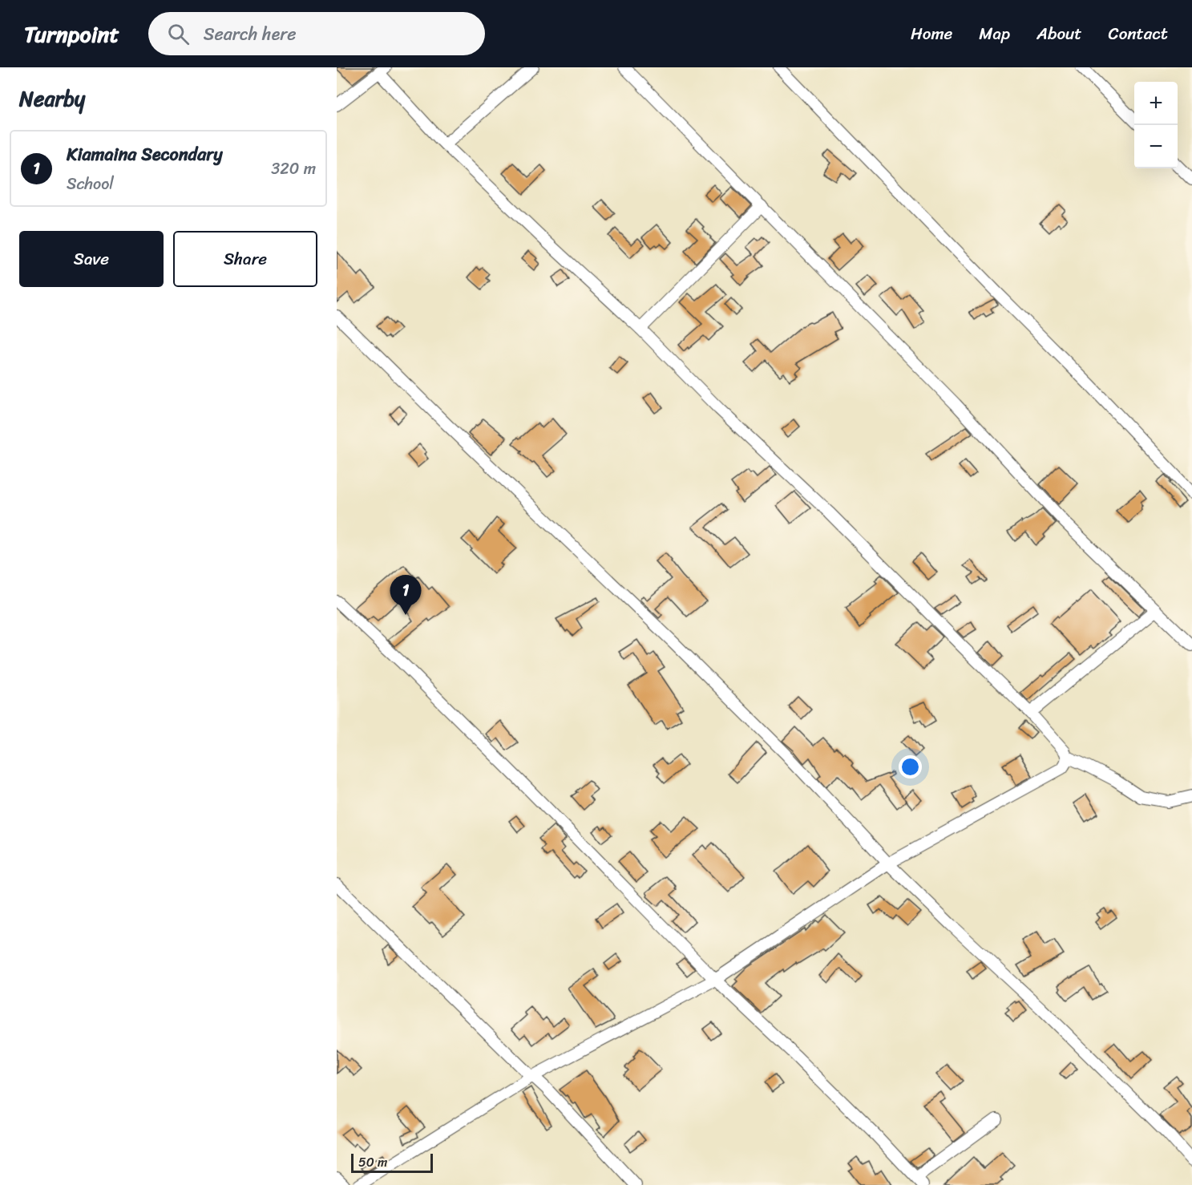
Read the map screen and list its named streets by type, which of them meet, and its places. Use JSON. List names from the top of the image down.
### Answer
{
  "scale_bar": "50 m",
  "page": {
    "header": "Turnpoint",
    "search": "Search here",
    "nav": [
      "Home",
      "Map",
      "About",
      "Contact"
    ],
    "heading": "Nearby",
    "map_buttons": ["+", "−"],
    "list": [
      {
        "mark": "1",
        "name": "Kiamaina Secondary",
        "note": "School",
        "value": "320 m"
      }
    ],
    "buttons": ["Save", "Share"],
    "pins": "1",
    "scale": "50 m"
  }
}
